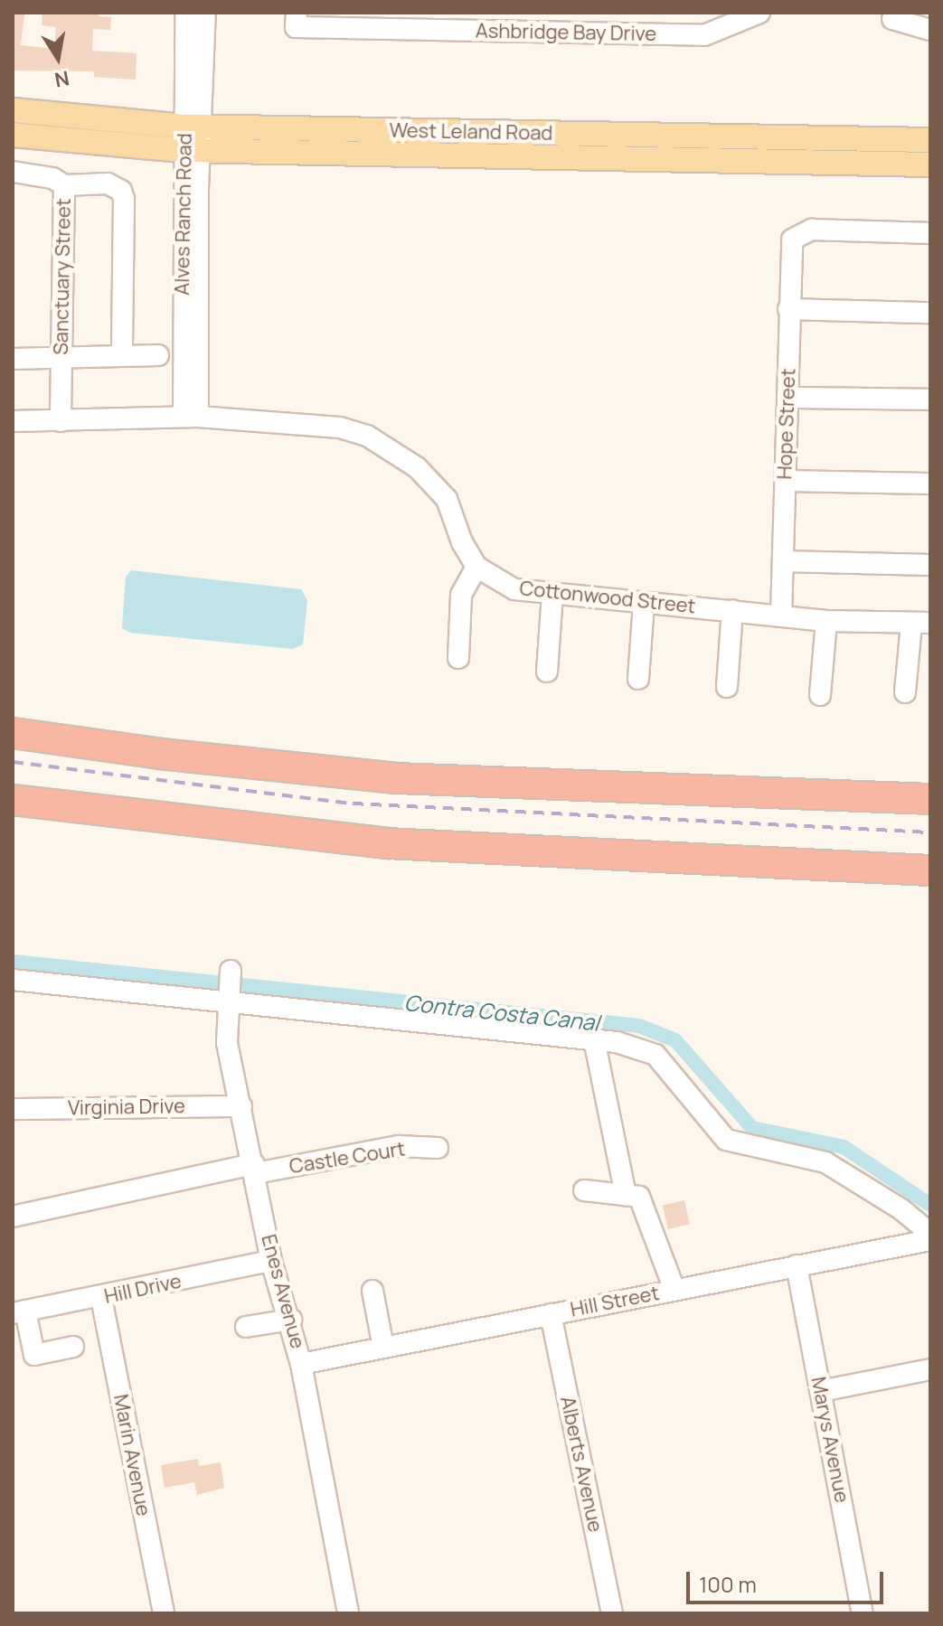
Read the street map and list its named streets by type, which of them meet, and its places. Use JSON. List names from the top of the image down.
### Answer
{
  "streets": {
    "main road": ["West Leland Road"],
    "street": [
      "Ashbridge Bay Drive",
      "Alves Ranch Road",
      "Sanctuary Street",
      "Hope Street",
      "Cottonwood Street",
      "Virginia Drive",
      "Castle Court",
      "Hill Drive",
      "Enes Avenue",
      "Hill Street",
      "Marys Avenue",
      "Marin Avenue",
      "Alberts Avenue"
    ]
  },
  "crossings": [
    ["West Leland Road", "Alves Ranch Road"],
    ["Hope Street", "Cottonwood Street"],
    ["Virginia Drive", "Enes Avenue"],
    ["Castle Court", "Enes Avenue"],
    ["Hill Drive", "Enes Avenue"],
    ["Hill Drive", "Marin Avenue"],
    ["Enes Avenue", "Hill Street"],
    ["Hill Street", "Marys Avenue"],
    ["Hill Street", "Alberts Avenue"]
  ],
  "water": ["Contra Costa Canal"],
  "scale_bar": "100 m",
  "north": "bottom"
}
